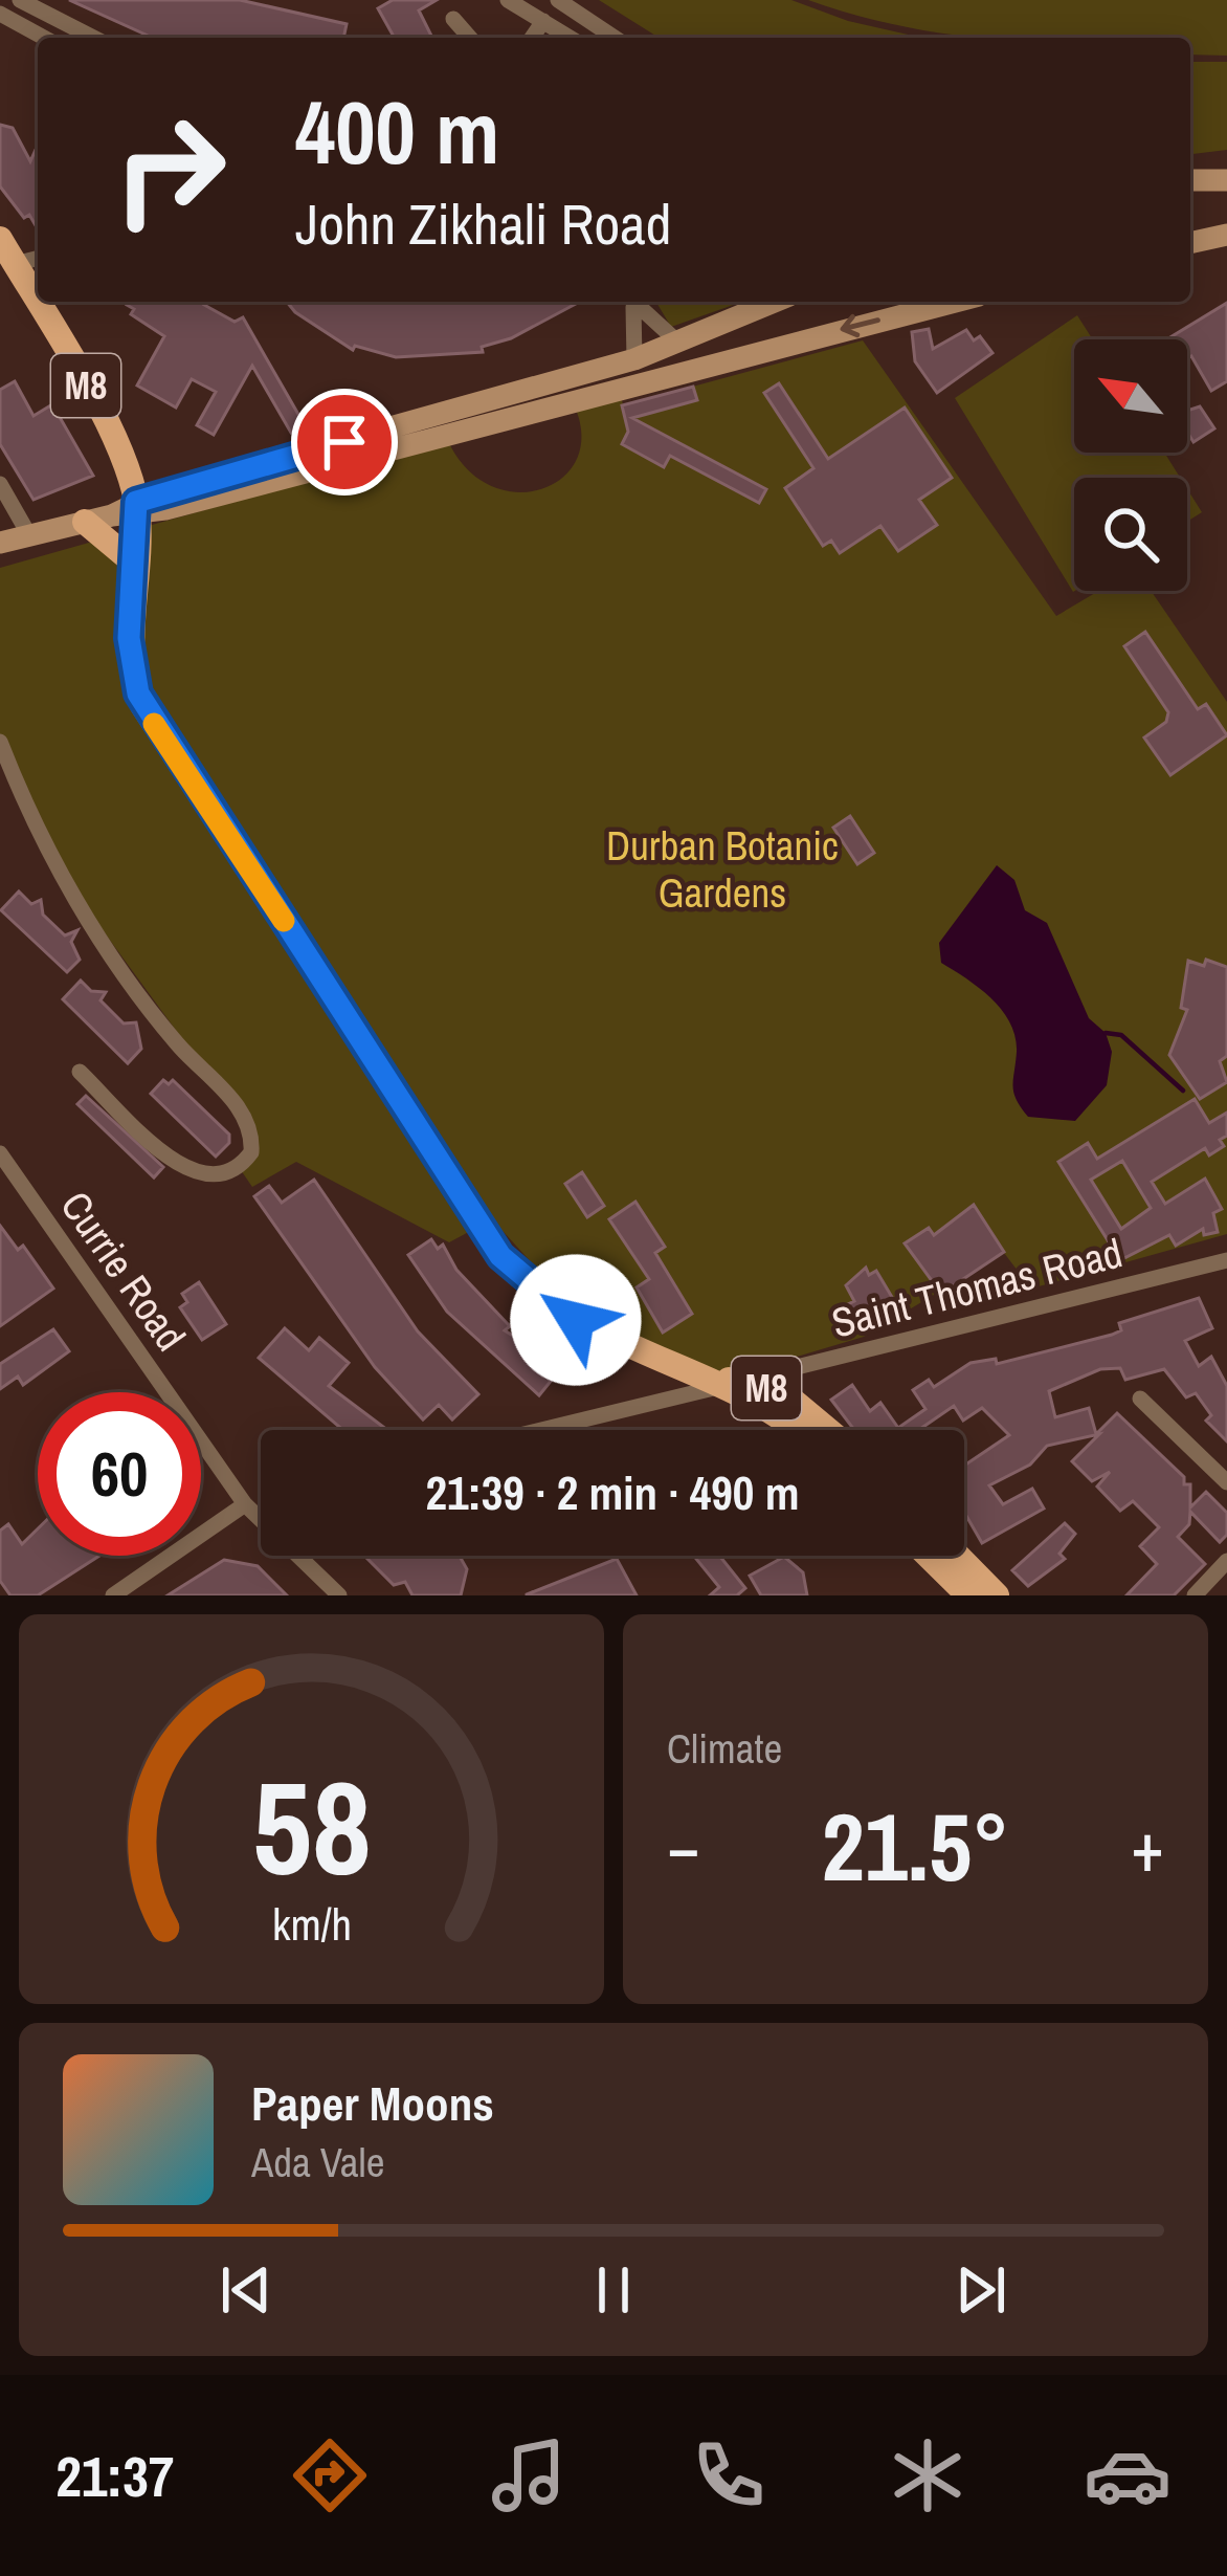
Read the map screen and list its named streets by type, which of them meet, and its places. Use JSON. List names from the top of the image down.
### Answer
{
  "streets": {
    "main road": ["M8"],
    "street": ["Currie Road", "Saint Thomas Road"]
  },
  "crossings": [
    ["M8", "Saint Thomas Road"]
  ],
  "parks": ["Durban Botanic Gardens"],
  "north": "top left",
  "page": {
    "turn": ["400 m", "John Zikhali Road"],
    "limit": "60",
    "trip": "21:39 · 2 min · 490 m",
    "tile": "Climate",
    "heat": ["−", "21.5°", "+"],
    "song": ["Paper Moons", "Ada Vale"],
    "tabs": "21:37",
    "gauge": ["58", "km/h"]
  }
}
